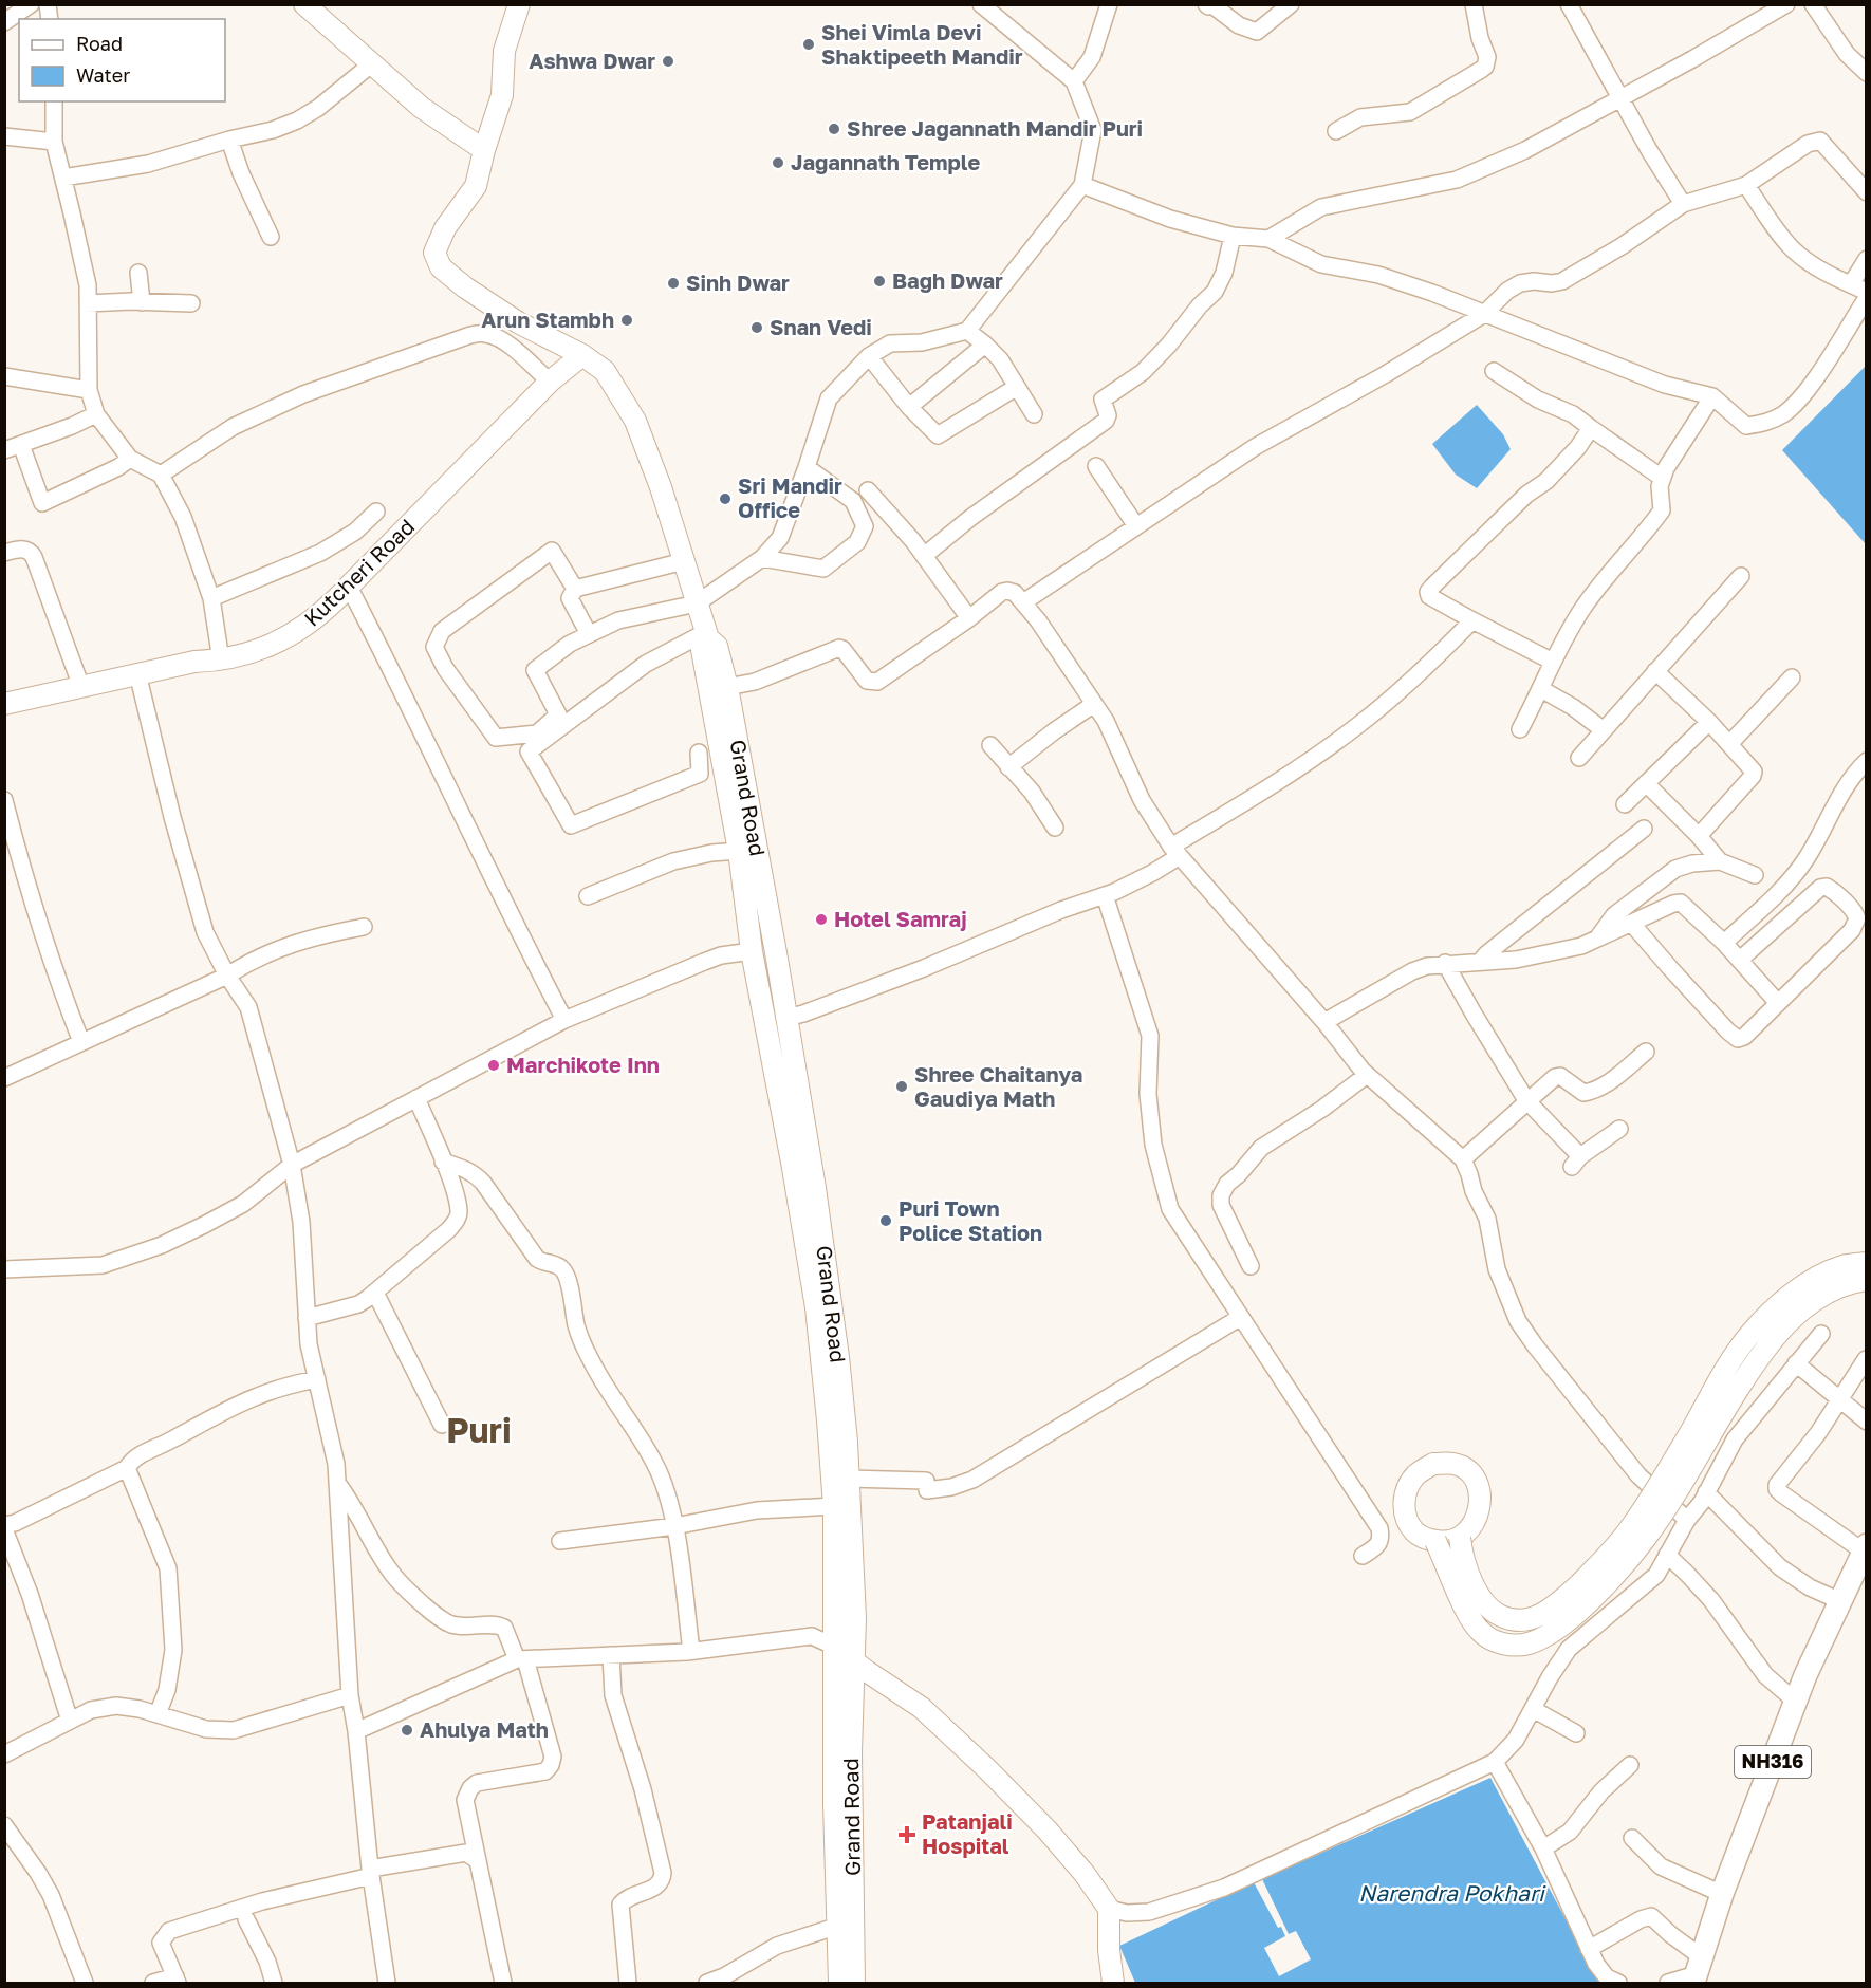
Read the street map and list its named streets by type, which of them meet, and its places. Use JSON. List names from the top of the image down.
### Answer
{
  "streets": {
    "highway": ["NH316"],
    "main road": ["Kutcheri Road", "Grand Road"]
  },
  "crossings": [
    ["Kutcheri Road", "Grand Road"]
  ],
  "districts": ["Puri"],
  "water": ["Narendra Pokhari"],
  "places": {
    "other": [
      "Shei Vimla Devi Shaktipeeth Mandir",
      "Ashwa Dwar",
      "Shree Jagannath Mandir Puri",
      "Jagannath Temple",
      "Bagh Dwar",
      "Sinh Dwar",
      "Arun Stambh",
      "Snan Vedi",
      "Sri Mandir Office",
      "Hotel Samraj",
      "Marchikote Inn",
      "Shree Chaitanya Gaudiya Math",
      "Puri Town Police Station",
      "Ahulya Math"
    ],
    "health": ["Patanjali Hospital"]
  },
  "legend": ["Road", "Water"]
}
